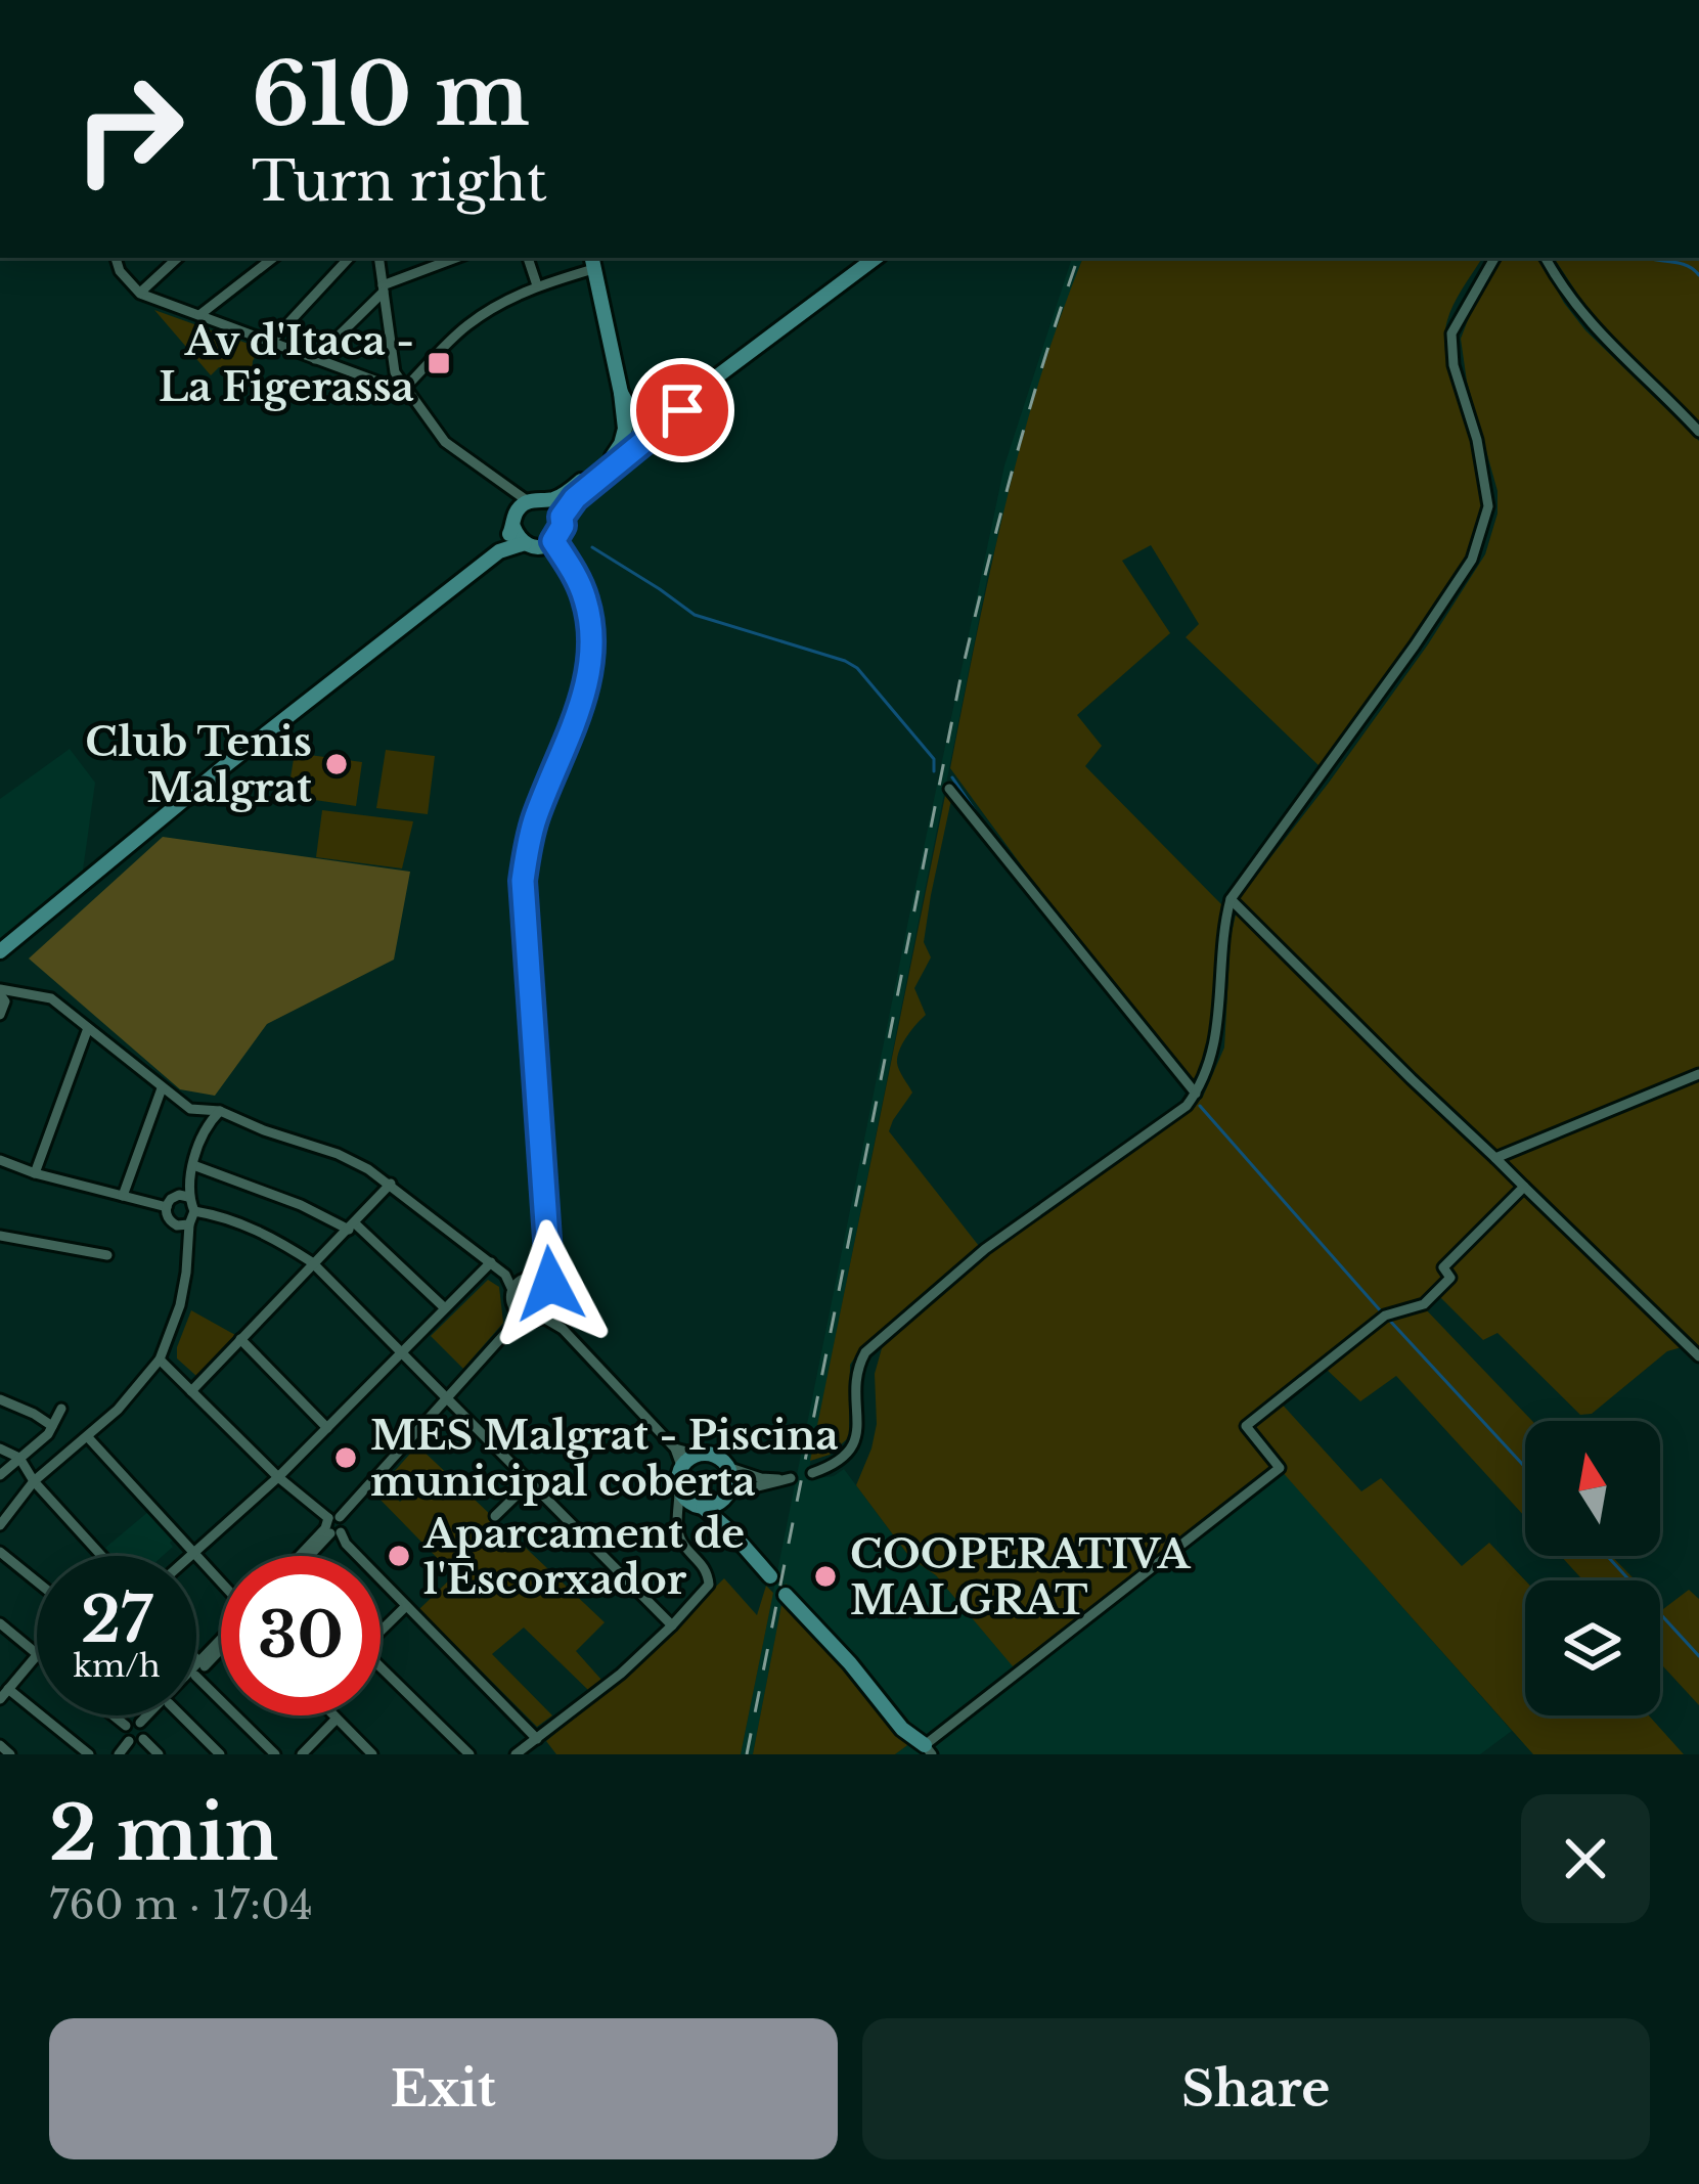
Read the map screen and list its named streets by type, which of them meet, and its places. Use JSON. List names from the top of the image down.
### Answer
{
  "places": {
    "transit": ["Av d'Itaca - La Figerassa"],
    "other": [
      "Club Tenis Malgrat",
      "MES Malgrat - Piscina municipal coberta",
      "Aparcament de l'Escorxador",
      "COOPERATIVA MALGRAT"
    ]
  },
  "north": "top",
  "page": {
    "turn": ["610 m", "Turn right"],
    "speed": "27 km/h",
    "limit": "30",
    "heading": ["2 min", "760 m · 17:04"],
    "buttons": ["Exit", "Share"]
  }
}
